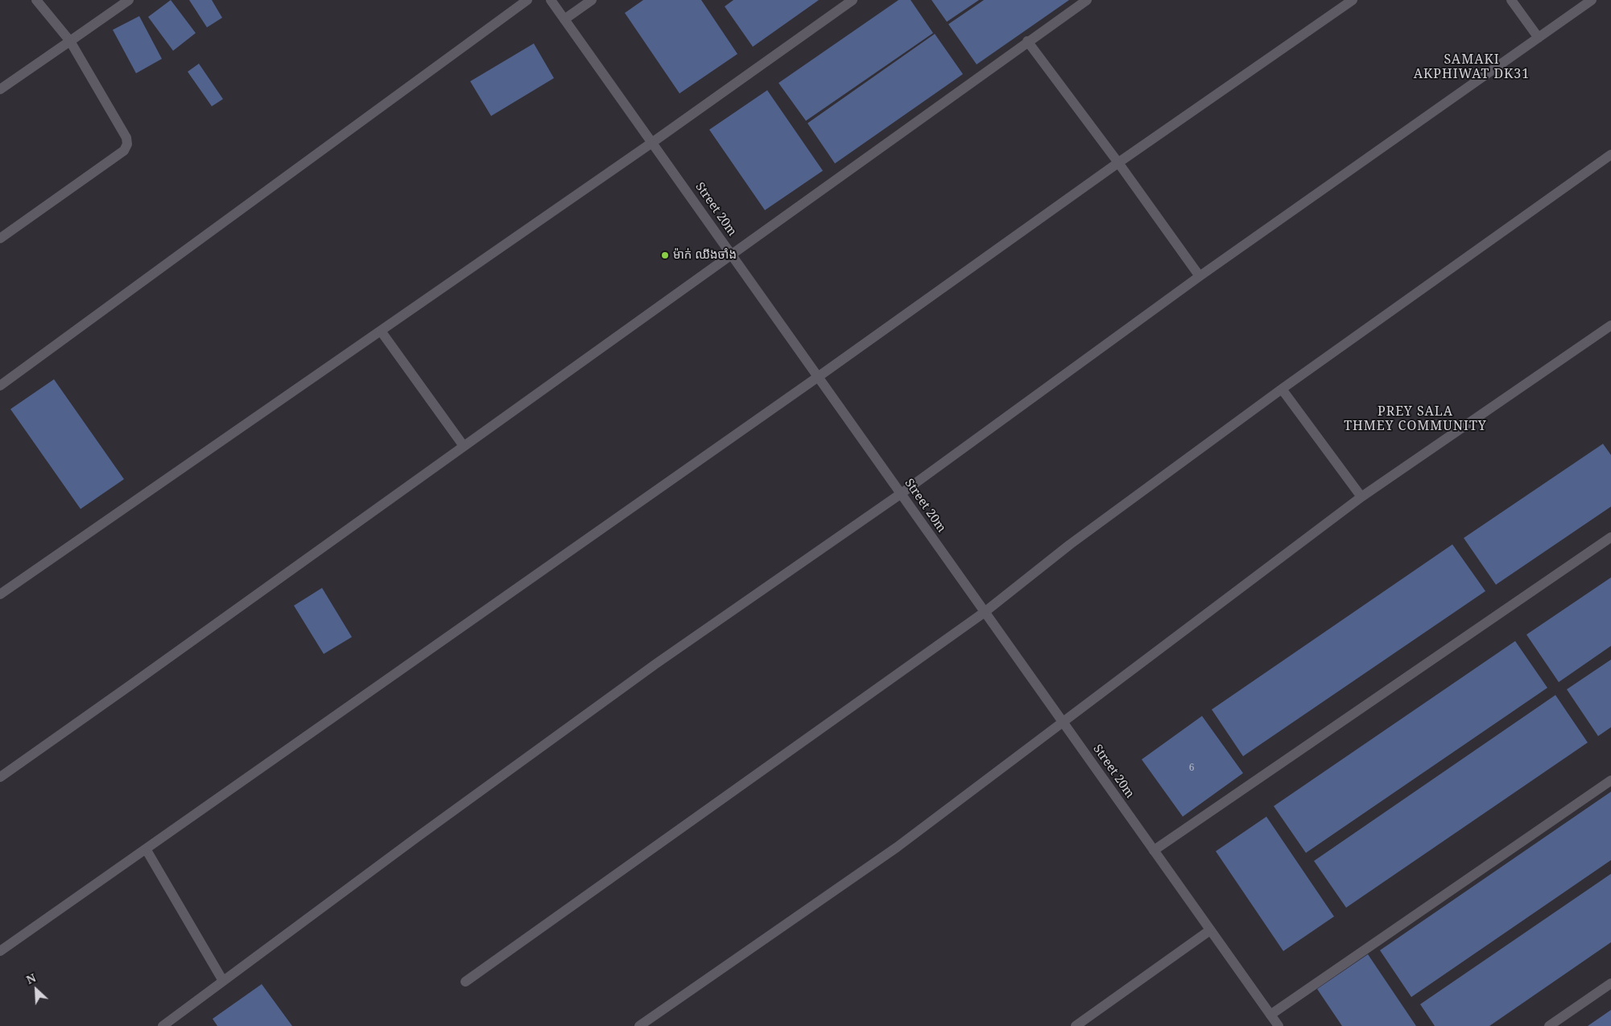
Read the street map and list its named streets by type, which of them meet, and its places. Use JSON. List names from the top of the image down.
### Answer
{
  "streets": {
    "street": ["Street 20m"]
  },
  "districts": ["SAMAKI AKPHIWAT DK31", "PREY SALA THMEY COMMUNITY"],
  "places": ["ម៉ាក់ ឈីងចាំង"],
  "house_numbers": ["6"],
  "north": "top left"
}
